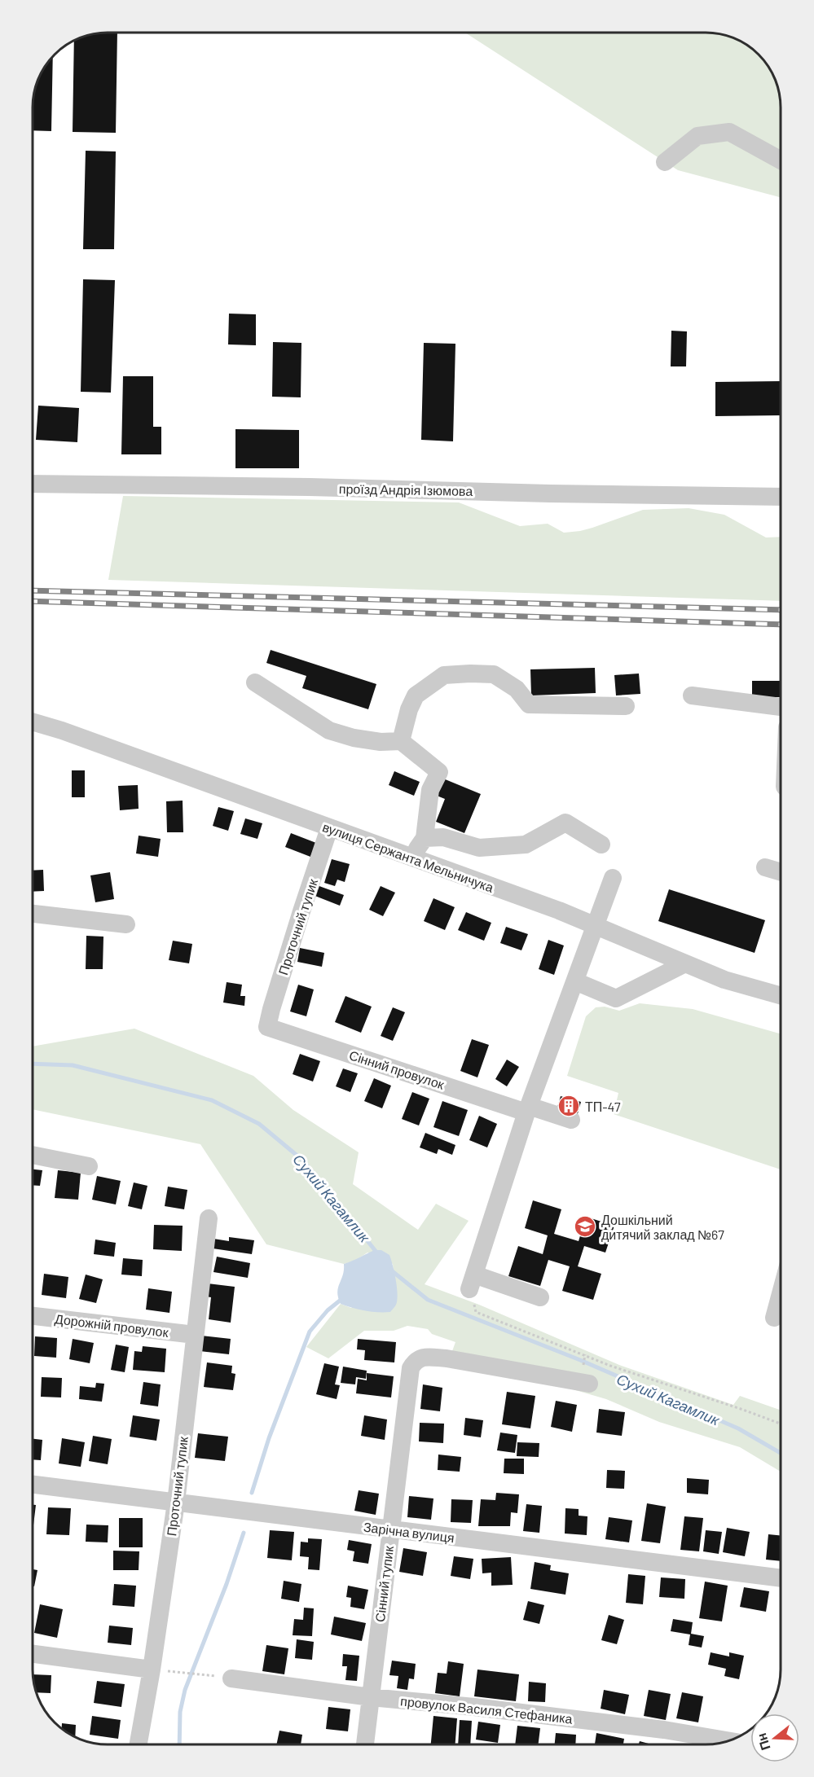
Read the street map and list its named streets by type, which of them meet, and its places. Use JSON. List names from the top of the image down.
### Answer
{
  "streets": {
    "street": [
      "проїзд Андрія Ізюмова",
      "вулиця Сержанта Мельничука",
      "Проточний тупик",
      "Сінний провулок",
      "Дорожній провулок",
      "Зарічна вулиця",
      "Сінний тупик",
      "провулок Василя Стефаника"
    ]
  },
  "crossings": [
    ["вулиця Сержанта Мельничука", "Проточний тупик"],
    ["Проточний тупик", "Сінний провулок"],
    ["Проточний тупик", "Дорожній провулок"],
    ["Проточний тупик", "Зарічна вулиця"],
    ["Зарічна вулиця", "Сінний тупик"],
    ["Сінний тупик", "провулок Василя Стефаника"]
  ],
  "water": ["Сухий Кагамлик"],
  "places": {
    "building": ["ТП-47"],
    "school or university": ["Дошкільний дитячий заклад №67"]
  },
  "north": "left"
}
